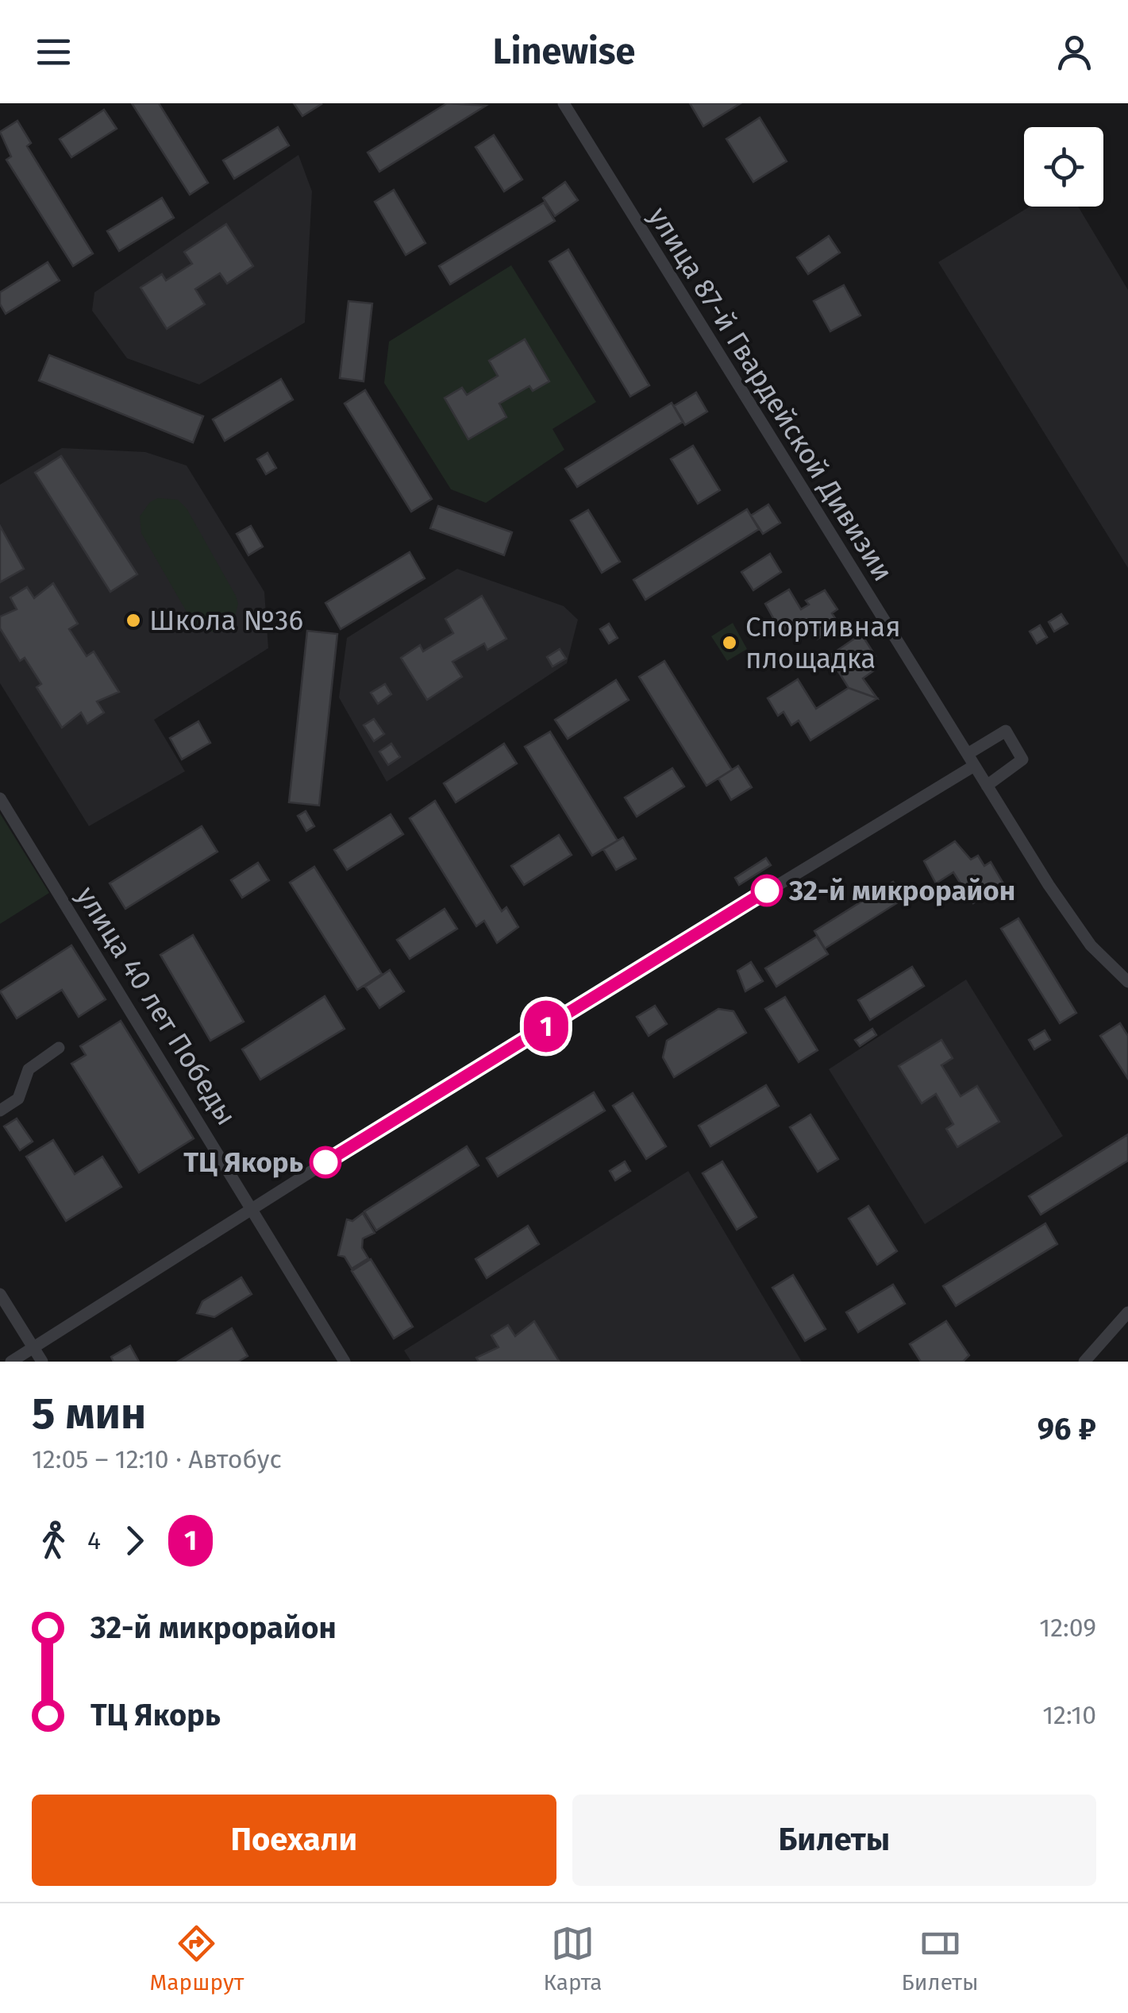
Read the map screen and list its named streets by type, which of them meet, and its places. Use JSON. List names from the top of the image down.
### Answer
{
  "streets": {
    "street": ["улица 87-й Гвардейской Дивизии", "улица 40 лет Победы"]
  },
  "places": [
    "Школа №36",
    "Спортивная площадка",
    "32-й микрорайон",
    "ТЦ Якорь"
  ],
  "lines": ["bus line 1"],
  "page": {
    "header": "Linewise",
    "on_map": "1",
    "heading": ["5 мин", "12:05 – 12:10 · Автобус", "96 ₽"],
    "legs": ["4", "1"],
    "list": [
      {
        "name": "32-й микрорайон",
        "value": "12:09"
      },
      {
        "name": "ТЦ Якорь",
        "value": "12:10"
      }
    ],
    "buttons": ["Поехали", "Билеты"],
    "tabs": ["Маршрут", "Карта", "Билеты"]
  }
}
